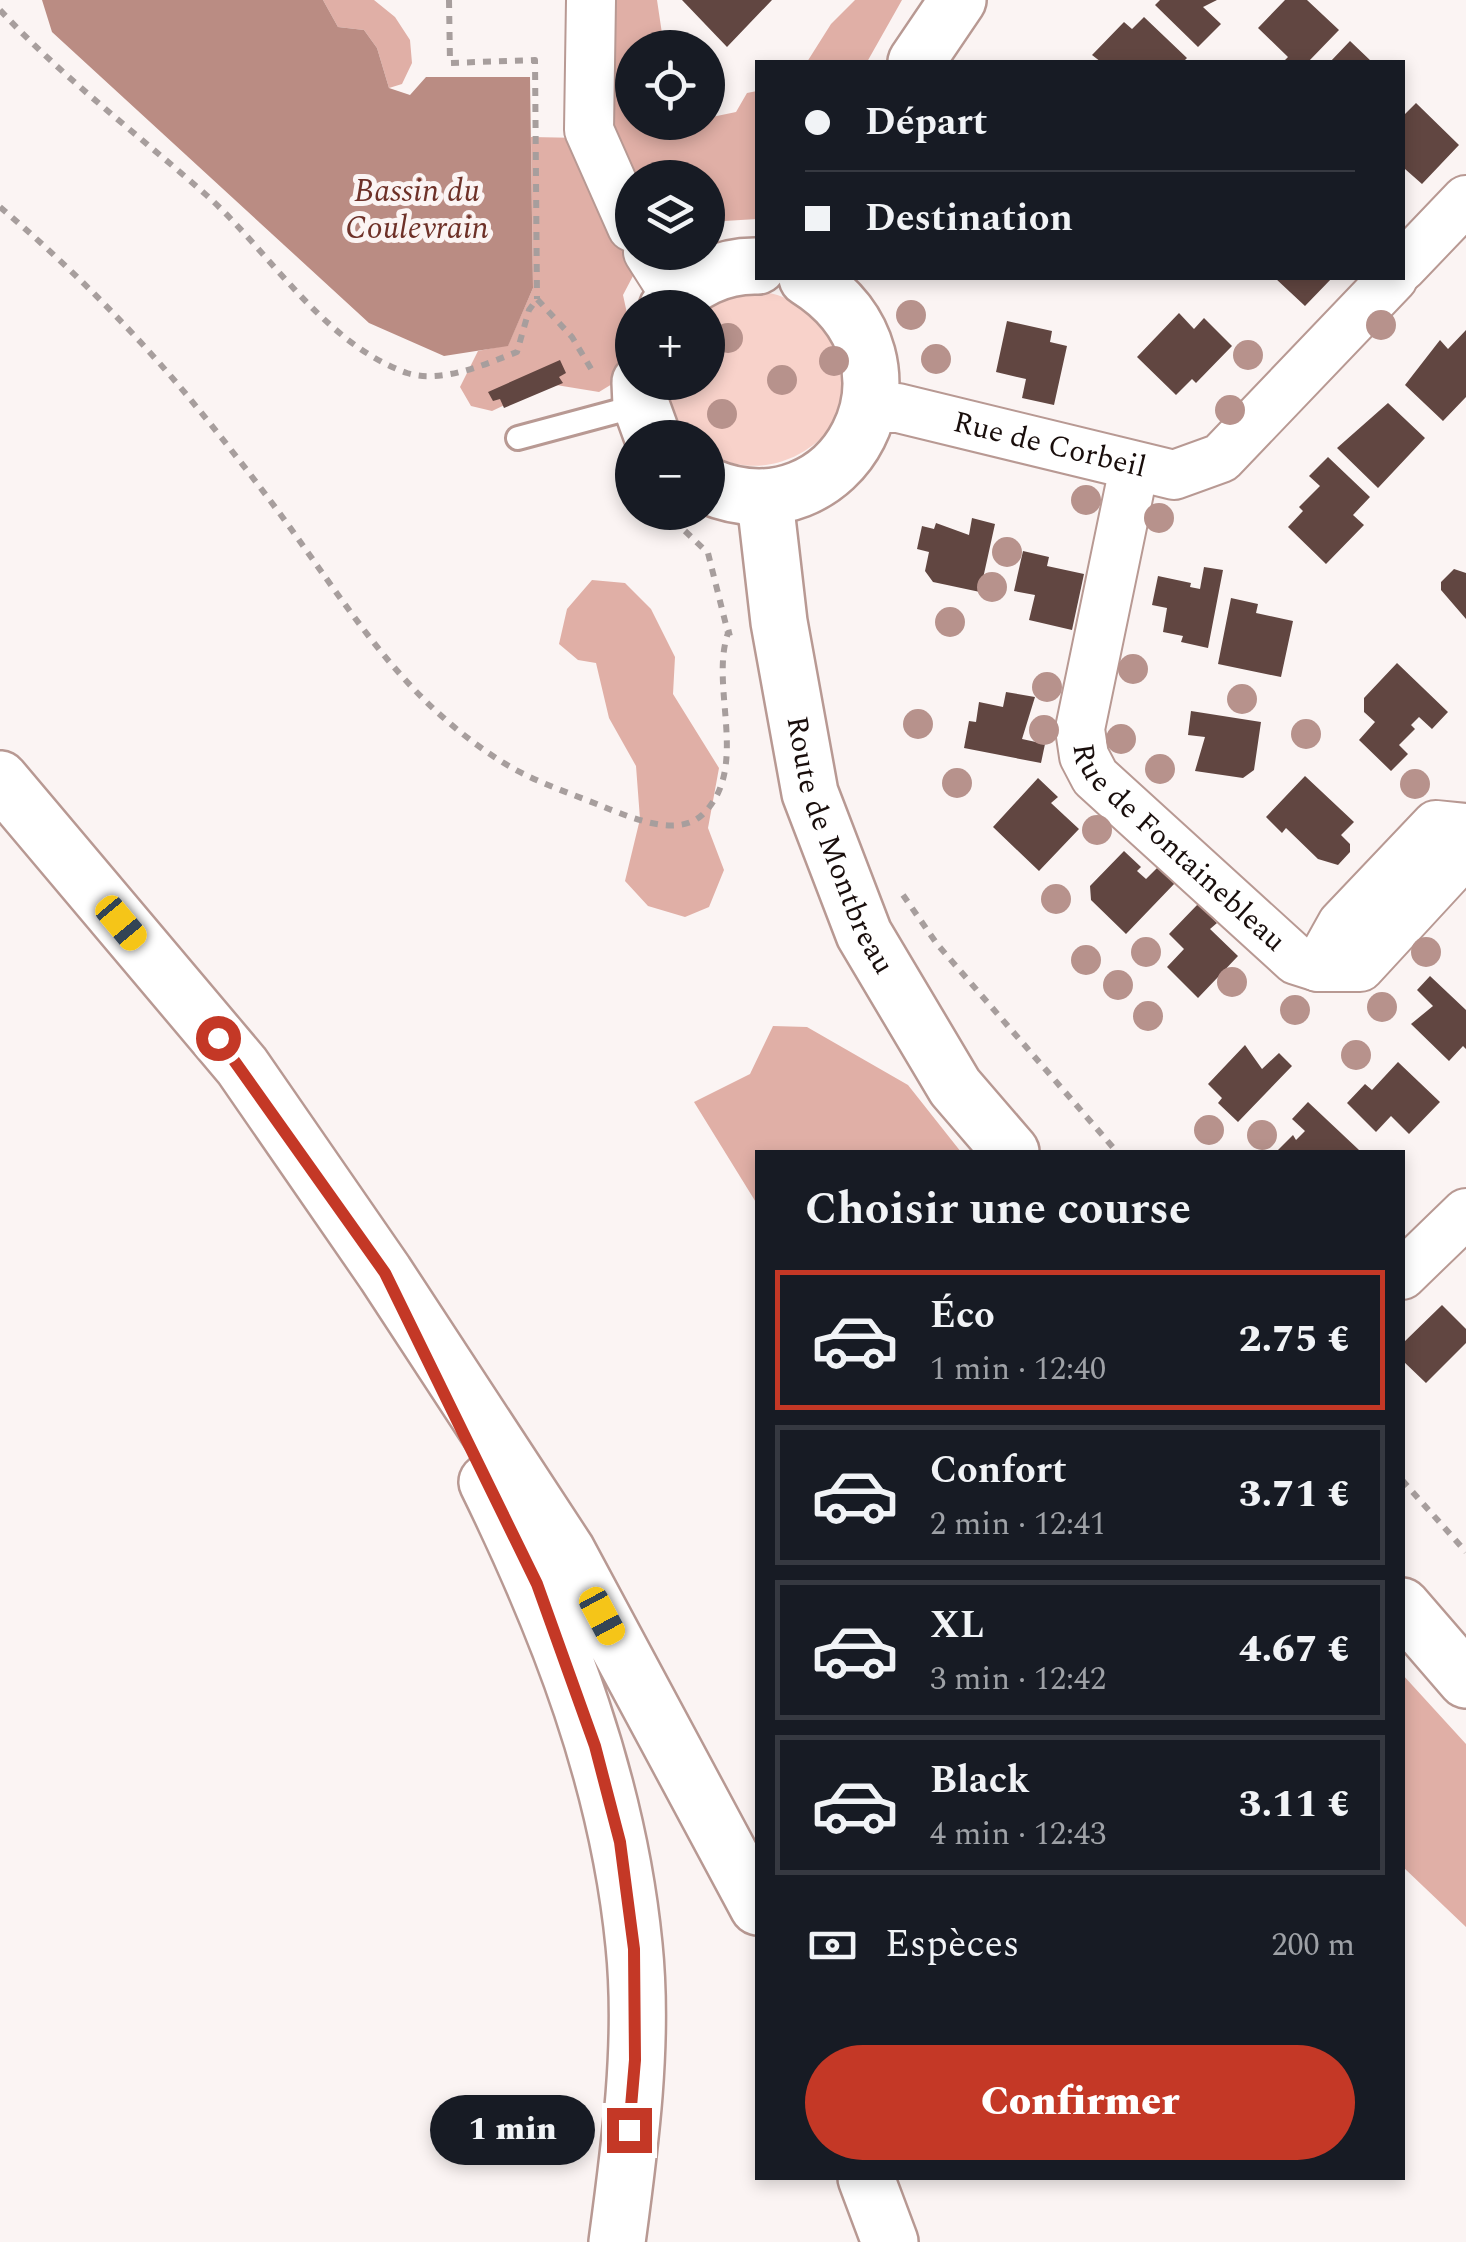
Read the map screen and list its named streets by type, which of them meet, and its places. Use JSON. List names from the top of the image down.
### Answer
{
  "streets": {
    "main road": ["Route de Montbreau"],
    "street": ["Rue de Corbeil", "Rue de Fontainebleau"]
  },
  "crossings": [
    ["Rue de Corbeil", "Rue de Fontainebleau"]
  ],
  "water": ["Bassin du Coulevrain"],
  "page": {
    "map_buttons": ["+", "−"],
    "banner": ["Départ", "Destination"],
    "heading": "Choisir une course",
    "list": [
      {
        "name": "Éco",
        "note": "1 min · 12:40",
        "value": "2.75 €"
      },
      {
        "name": "Confort",
        "note": "2 min · 12:41",
        "value": "3.71 €"
      },
      {
        "name": "XL",
        "note": "3 min · 12:42",
        "value": "4.67 €"
      },
      {
        "name": "Black",
        "note": "4 min · 12:43",
        "value": "3.11 €"
      }
    ],
    "pay": ["Espèces", "200 m"],
    "buttons": "Confirmer",
    "bubble": "1 min"
  }
}
